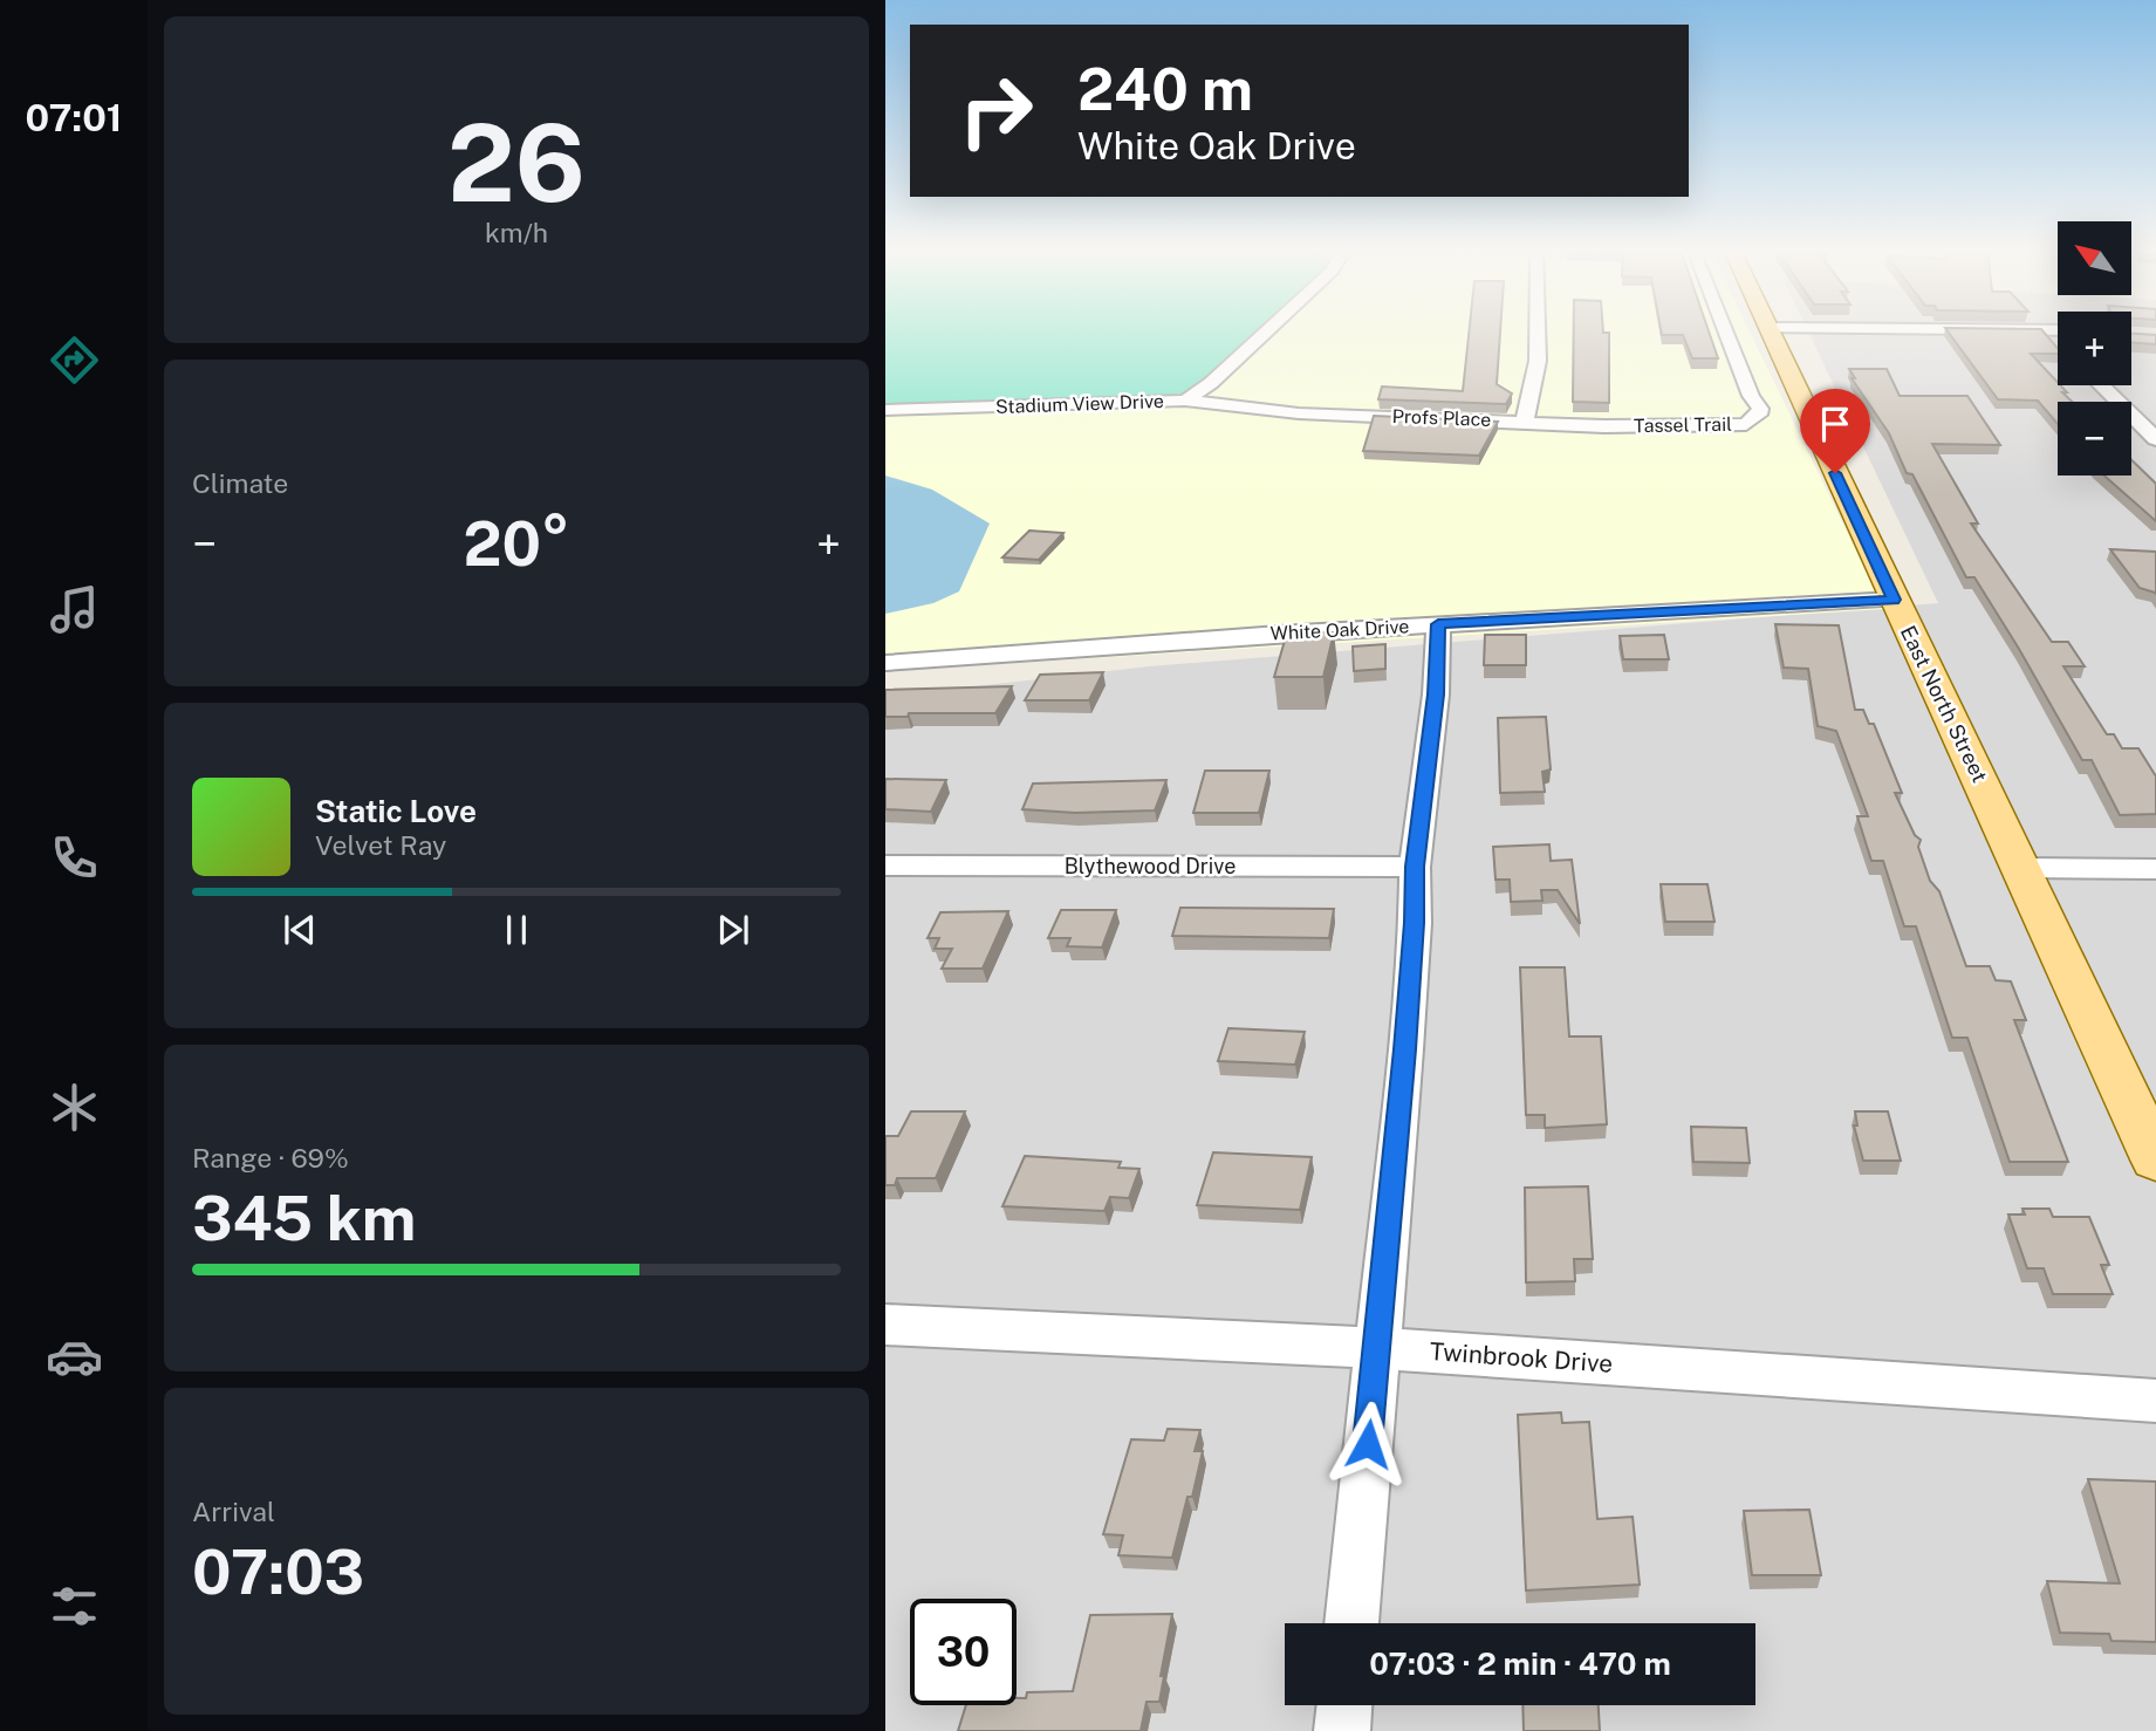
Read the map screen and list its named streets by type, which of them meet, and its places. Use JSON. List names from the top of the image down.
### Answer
{
  "streets": {
    "main road": ["East North Street"],
    "street": [
      "Stadium View Drive",
      "Profs Place",
      "Tassel Trail",
      "White Oak Drive",
      "Blythewood Drive",
      "Twinbrook Drive"
    ]
  },
  "crossings": [
    ["Stadium View Drive", "Profs Place"],
    ["Profs Place", "Tassel Trail"],
    ["White Oak Drive", "East North Street"]
  ],
  "north": "top left",
  "page": {
    "tabs": "07:01",
    "tile": [
      ["26", "km/h"],
      "Climate",
      ["Range · 69%", "345 km"],
      ["Arrival", "07:03"]
    ],
    "turn": ["240 m", "White Oak Drive"],
    "map_buttons": ["+", "−"],
    "heat": ["−", "20°", "+"],
    "song": ["Static Love", "Velvet Ray"],
    "limit": "30",
    "trip": "07:03 · 2 min · 470 m"
  }
}
